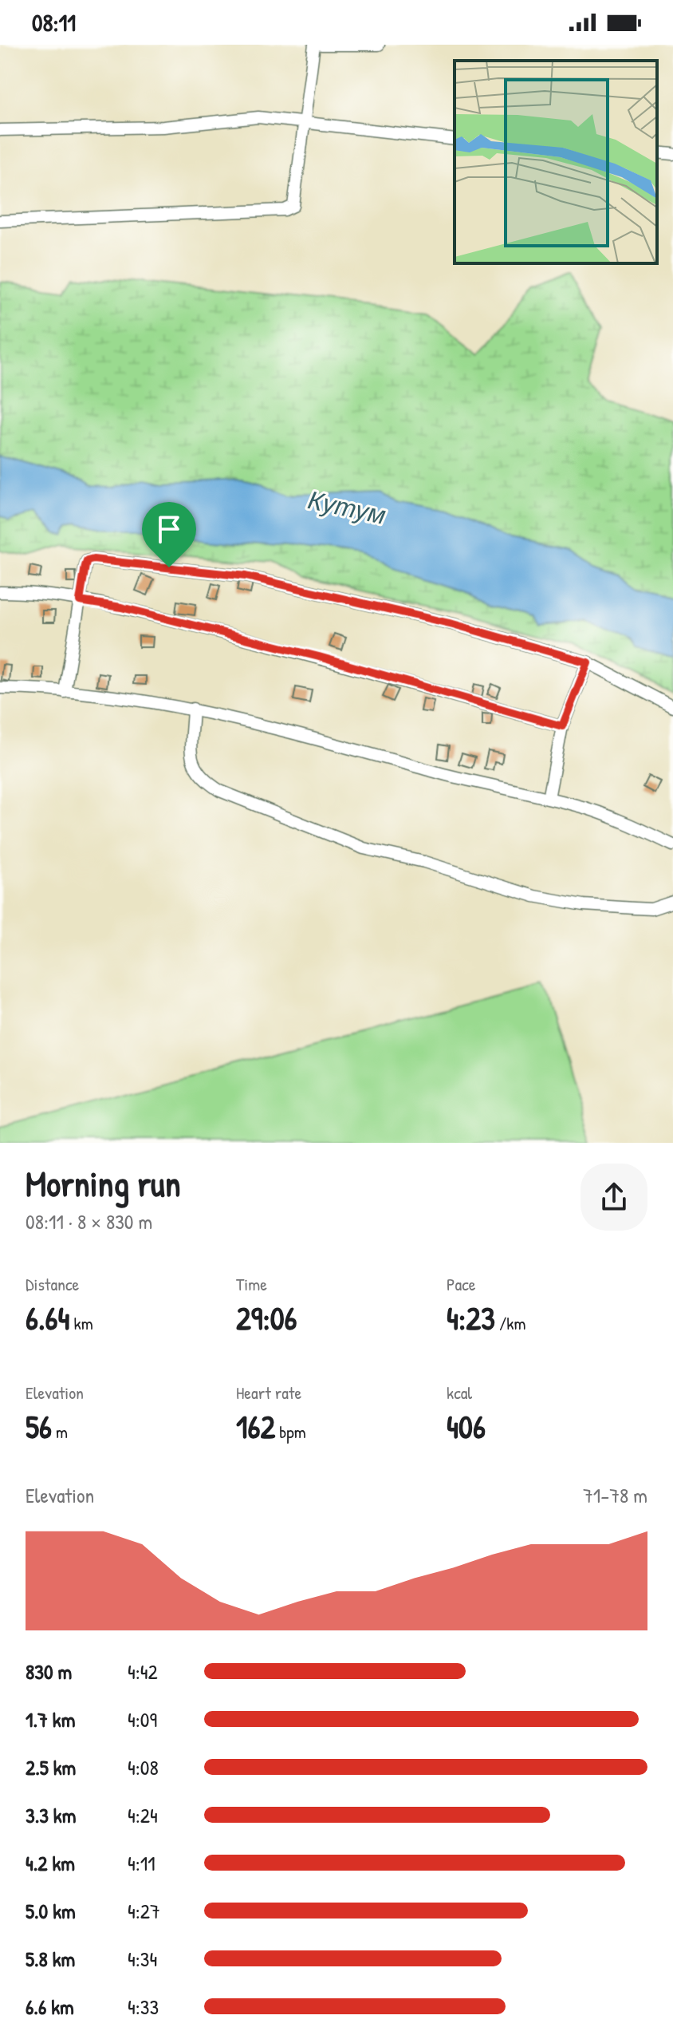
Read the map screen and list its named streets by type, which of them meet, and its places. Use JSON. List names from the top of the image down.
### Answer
{
  "water": ["Кутум"],
  "page": {
    "status": "08:11",
    "heading": ["Morning run", "08:11 · 8 × 830 m"],
    "stats": [
      ["Distance", "6.64 km"],
      ["Time", "29:06"],
      ["Pace", "4:23 /km"],
      ["Elevation", "56 m"],
      ["Heart rate", "162 bpm"],
      ["kcal", "406"]
    ],
    "chart": ["Elevation", "71–78 m"],
    "list": [
      {
        "name": "830 m",
        "note": "4:42"
      },
      {
        "name": "1.7 km",
        "note": "4:09"
      },
      {
        "name": "2.5 km",
        "note": "4:08"
      },
      {
        "name": "3.3 km",
        "note": "4:24"
      },
      {
        "name": "4.2 km",
        "note": "4:11"
      },
      {
        "name": "5.0 km",
        "note": "4:27"
      },
      {
        "name": "5.8 km",
        "note": "4:34"
      },
      {
        "name": "6.6 km",
        "note": "4:33"
      }
    ]
  }
}
